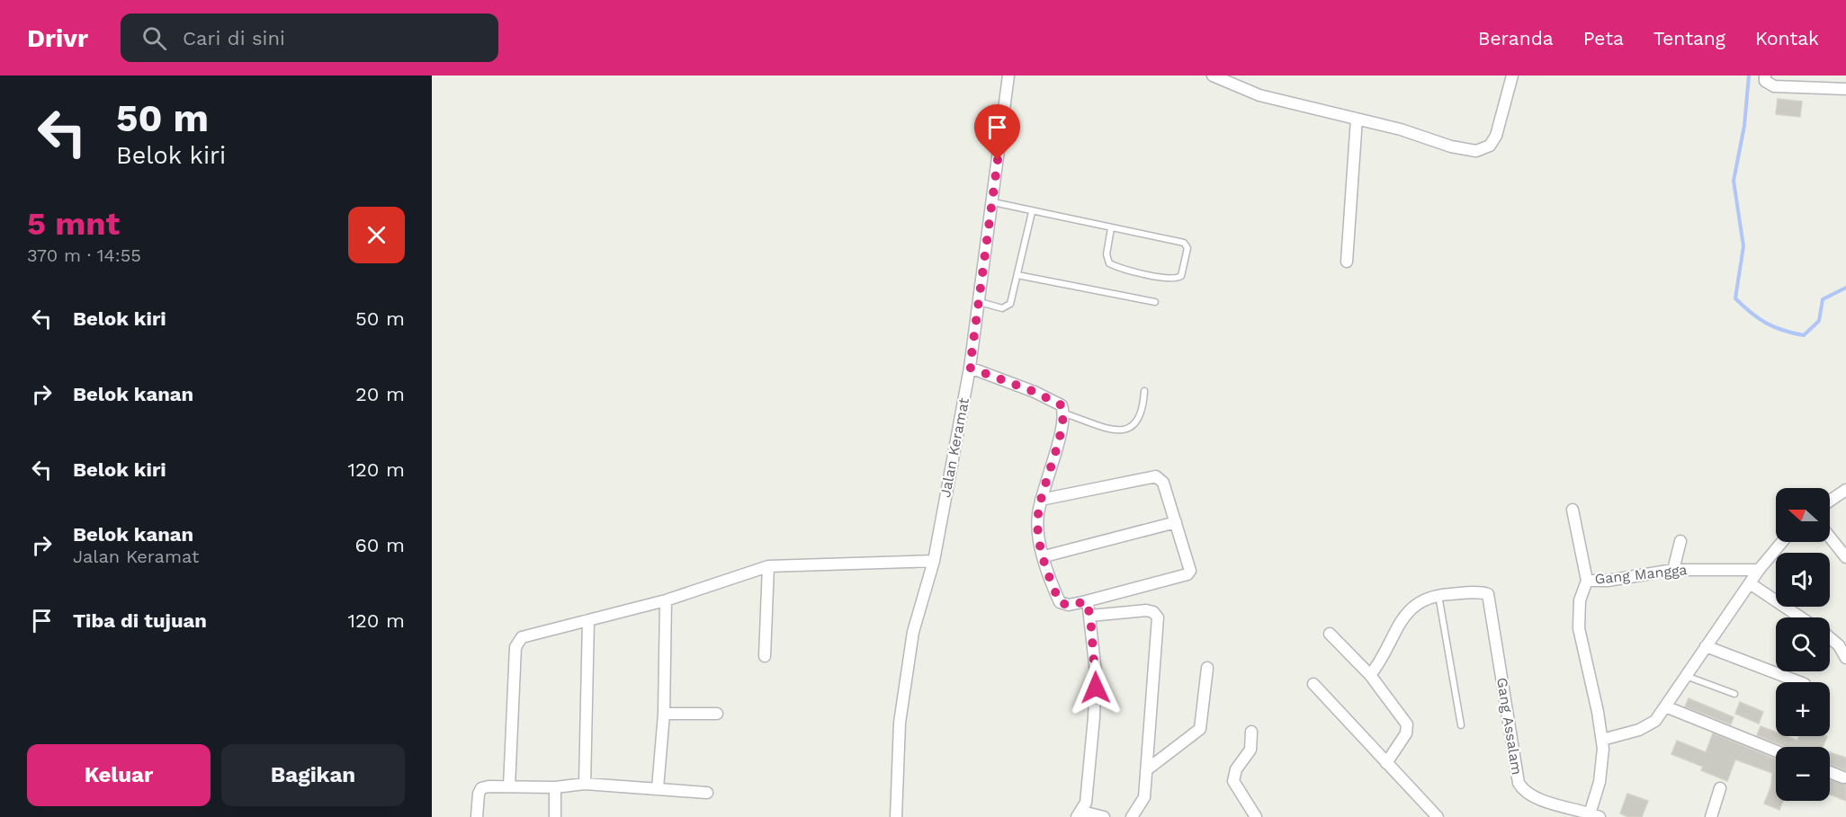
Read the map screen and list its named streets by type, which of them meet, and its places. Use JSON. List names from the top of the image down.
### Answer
{
  "streets": {
    "street": ["Jalan Keramat", "Gang Mangga", "Gang Assalam"]
  },
  "north": "left",
  "page": {
    "header": "Drivr",
    "search": "Cari di sini",
    "nav": [
      "Beranda",
      "Peta",
      "Tentang",
      "Kontak"
    ],
    "turn": ["50 m", "Belok kiri"],
    "heading": ["5 mnt", "370 m · 14:55"],
    "list": [
      {
        "name": "Belok kiri",
        "value": "50 m"
      },
      {
        "name": "Belok kanan",
        "value": "20 m"
      },
      {
        "name": "Belok kiri",
        "value": "120 m"
      },
      {
        "name": "Belok kanan",
        "note": "Jalan Keramat",
        "value": "60 m"
      },
      {
        "name": "Tiba di tujuan",
        "value": "120 m"
      }
    ],
    "map_buttons": ["+", "−"],
    "buttons": ["Keluar", "Bagikan"]
  }
}
